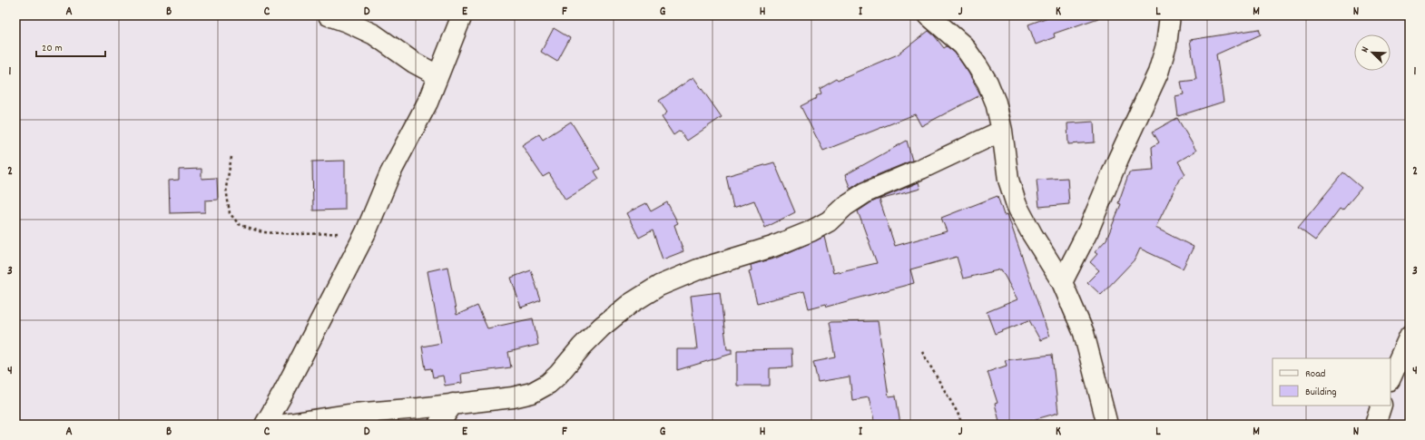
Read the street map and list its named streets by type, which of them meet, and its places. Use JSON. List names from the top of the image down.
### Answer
{
  "legend": ["Road", "Building"],
  "scale_bar": "20 m",
  "north": "top left",
  "grid": {
    "columns": [
      "A",
      "B",
      "C",
      "D",
      "E",
      "F",
      "G",
      "H",
      "I",
      "J",
      "K",
      "L",
      "M",
      "N"
    ],
    "rows": [
      "1",
      "2",
      "3",
      "4"
    ]
  }
}
